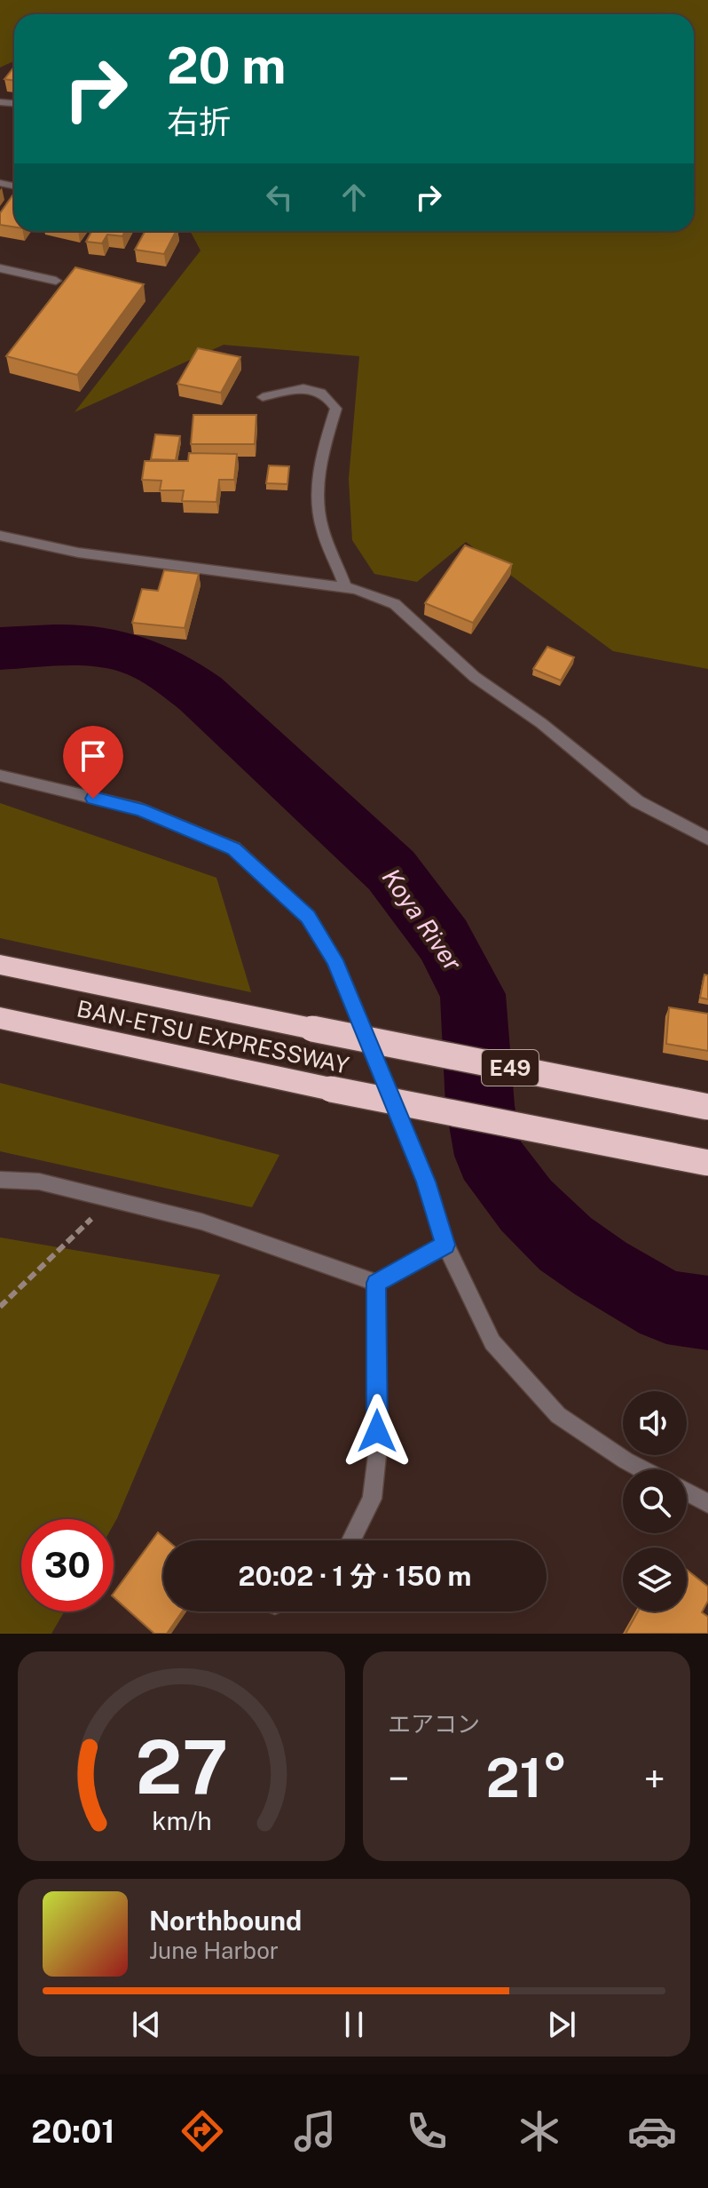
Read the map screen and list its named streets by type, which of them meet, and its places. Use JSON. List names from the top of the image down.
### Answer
{
  "streets": {
    "highway": ["BAN-ETSU EXPRESSWAY", "E49"]
  },
  "water": ["Koya River"],
  "page": {
    "turn": ["20 m", "右折"],
    "limit": "30",
    "trip": "20:02 · 1 分 · 150 m",
    "tile": "エアコン",
    "heat": ["−", "21°", "+"],
    "song": ["Northbound", "June Harbor"],
    "tabs": "20:01",
    "gauge": ["27", "km/h"]
  }
}
